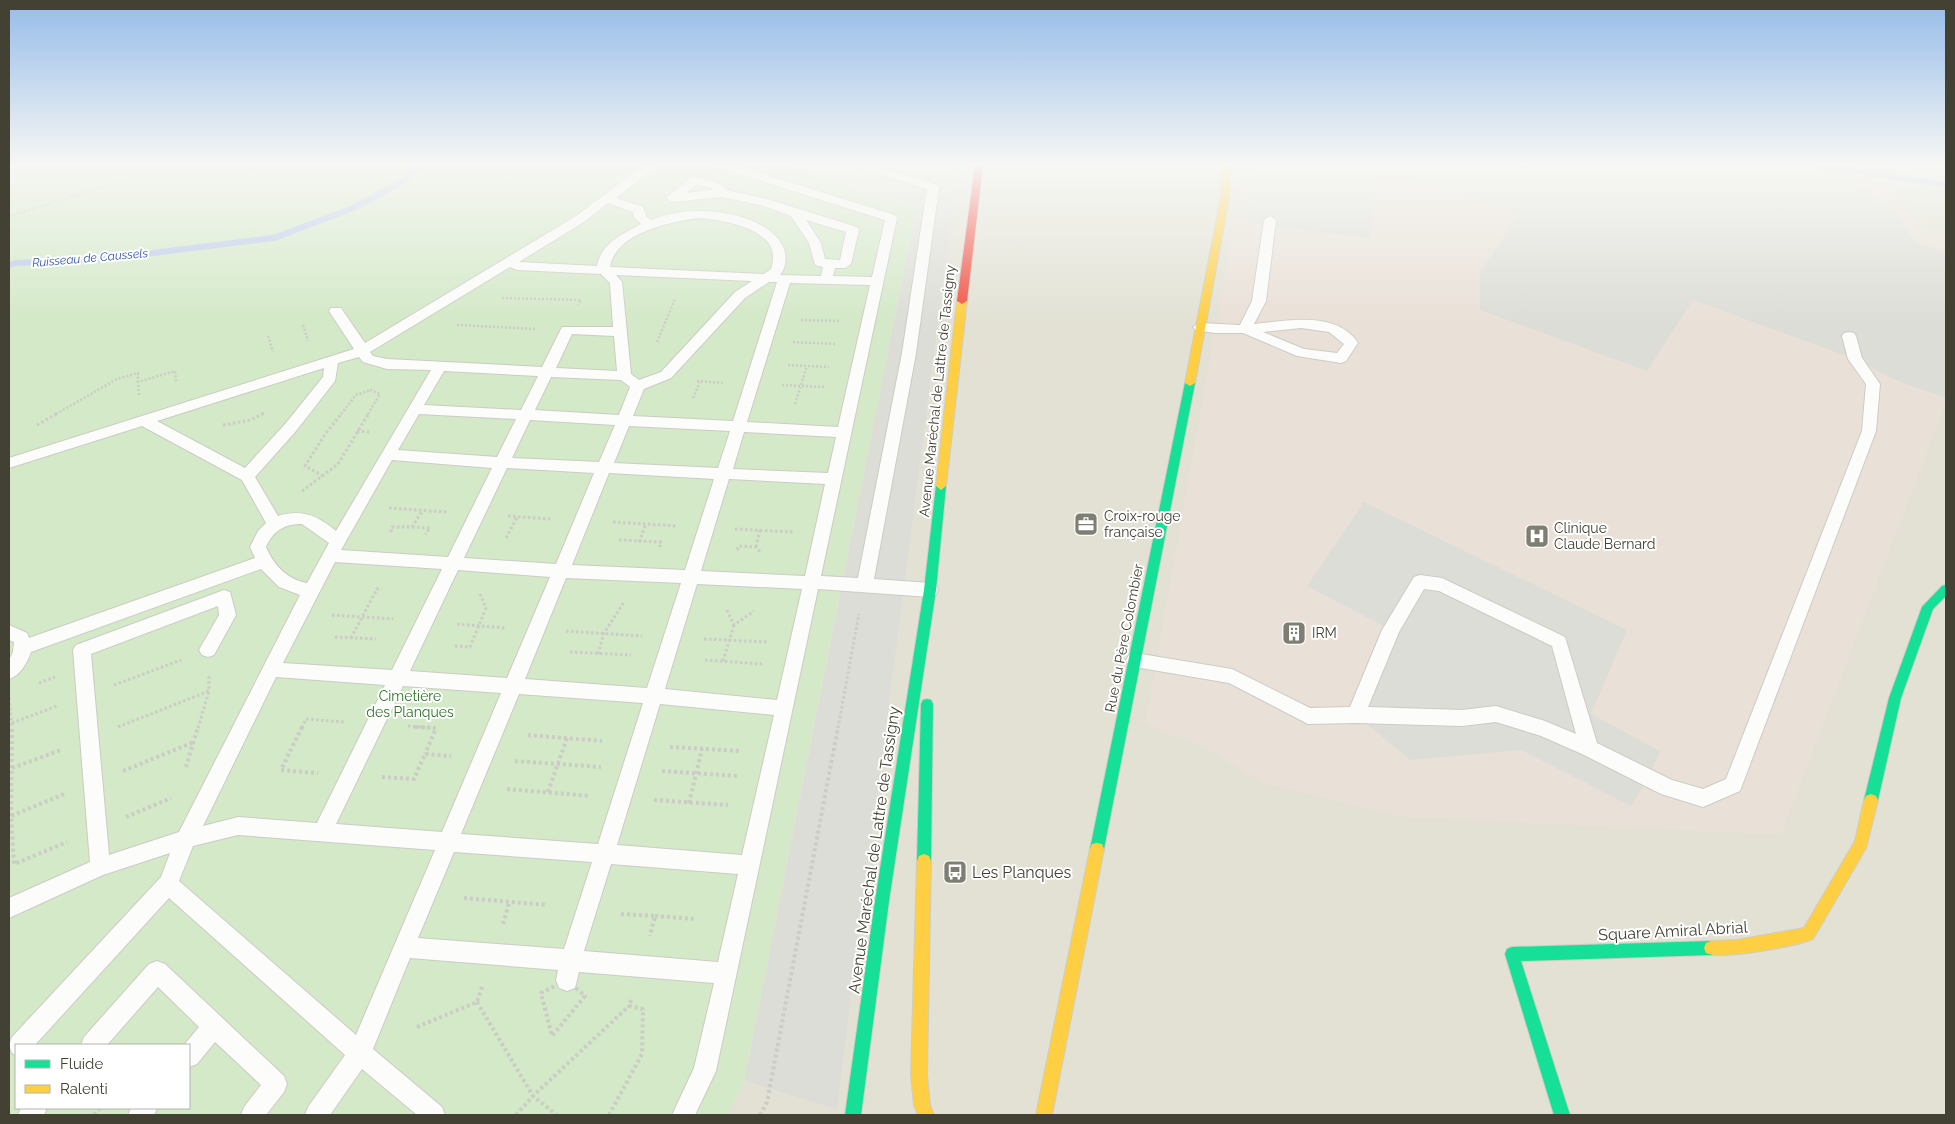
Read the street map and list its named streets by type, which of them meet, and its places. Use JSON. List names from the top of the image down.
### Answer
{
  "streets": {
    "street": ["Avenue Maréchal de Lattre de Tassigny", "Rue du Père Colombier", "Square Amiral Abrial"]
  },
  "water": ["Ruisseau de Caussels"],
  "parks": ["Cimetière des Planques"],
  "places": {
    "office": ["Croix-rouge française"],
    "hospital": ["Clinique Claude Bernard"],
    "building": ["IRM"],
    "bus stop": ["Les Planques"]
  },
  "legend": ["Fluide", "Ralenti"]
}
